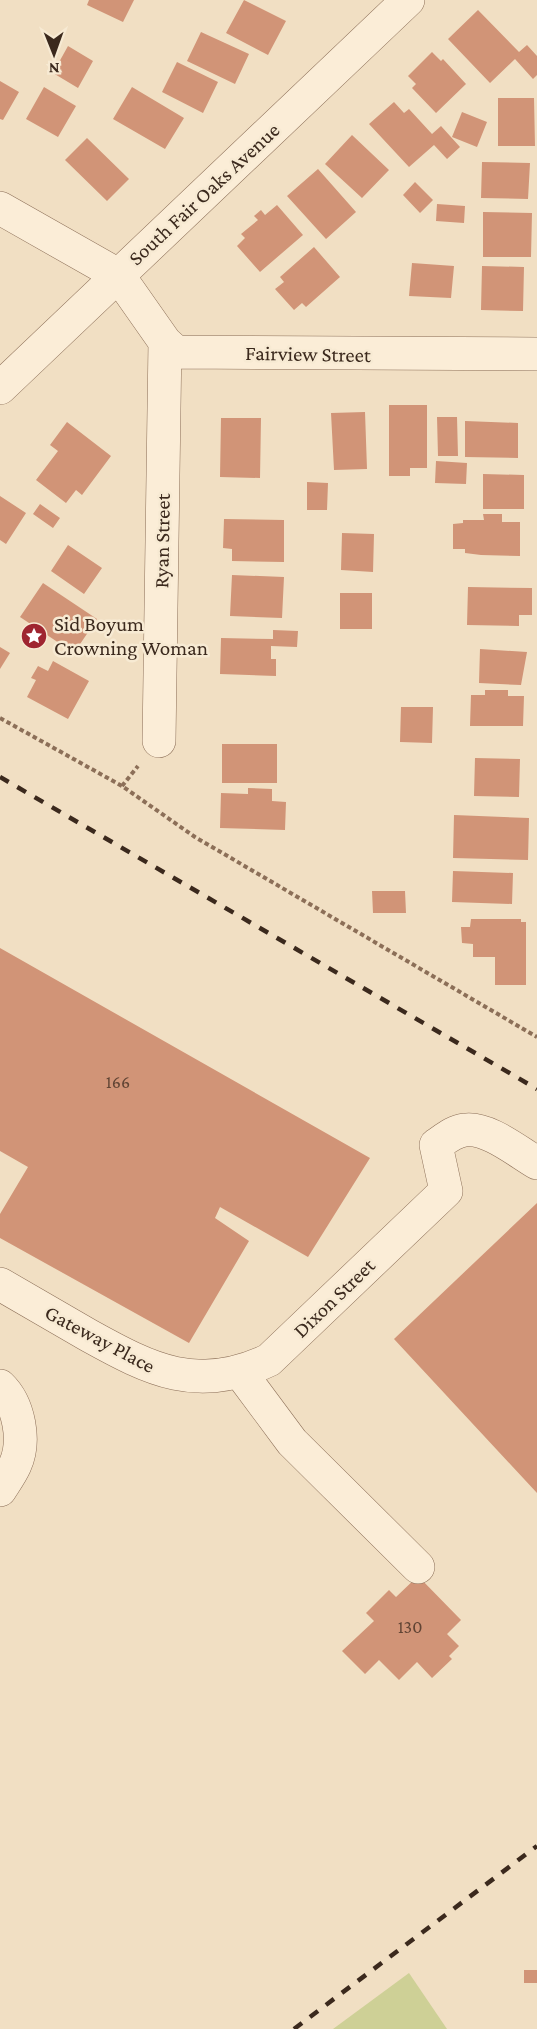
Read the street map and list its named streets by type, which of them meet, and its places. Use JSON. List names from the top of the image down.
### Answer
{
  "streets": {
    "street": [
      "South Fair Oaks Avenue",
      "Fairview Street",
      "Ryan Street",
      "Dixon Street",
      "Gateway Place"
    ]
  },
  "crossings": [
    ["Fairview Street", "Ryan Street"],
    ["Dixon Street", "Gateway Place"]
  ],
  "places": {
    "place": ["Sid Boyum Crowning Woman"]
  },
  "house_numbers": ["166", "130"],
  "north": "bottom"
}
